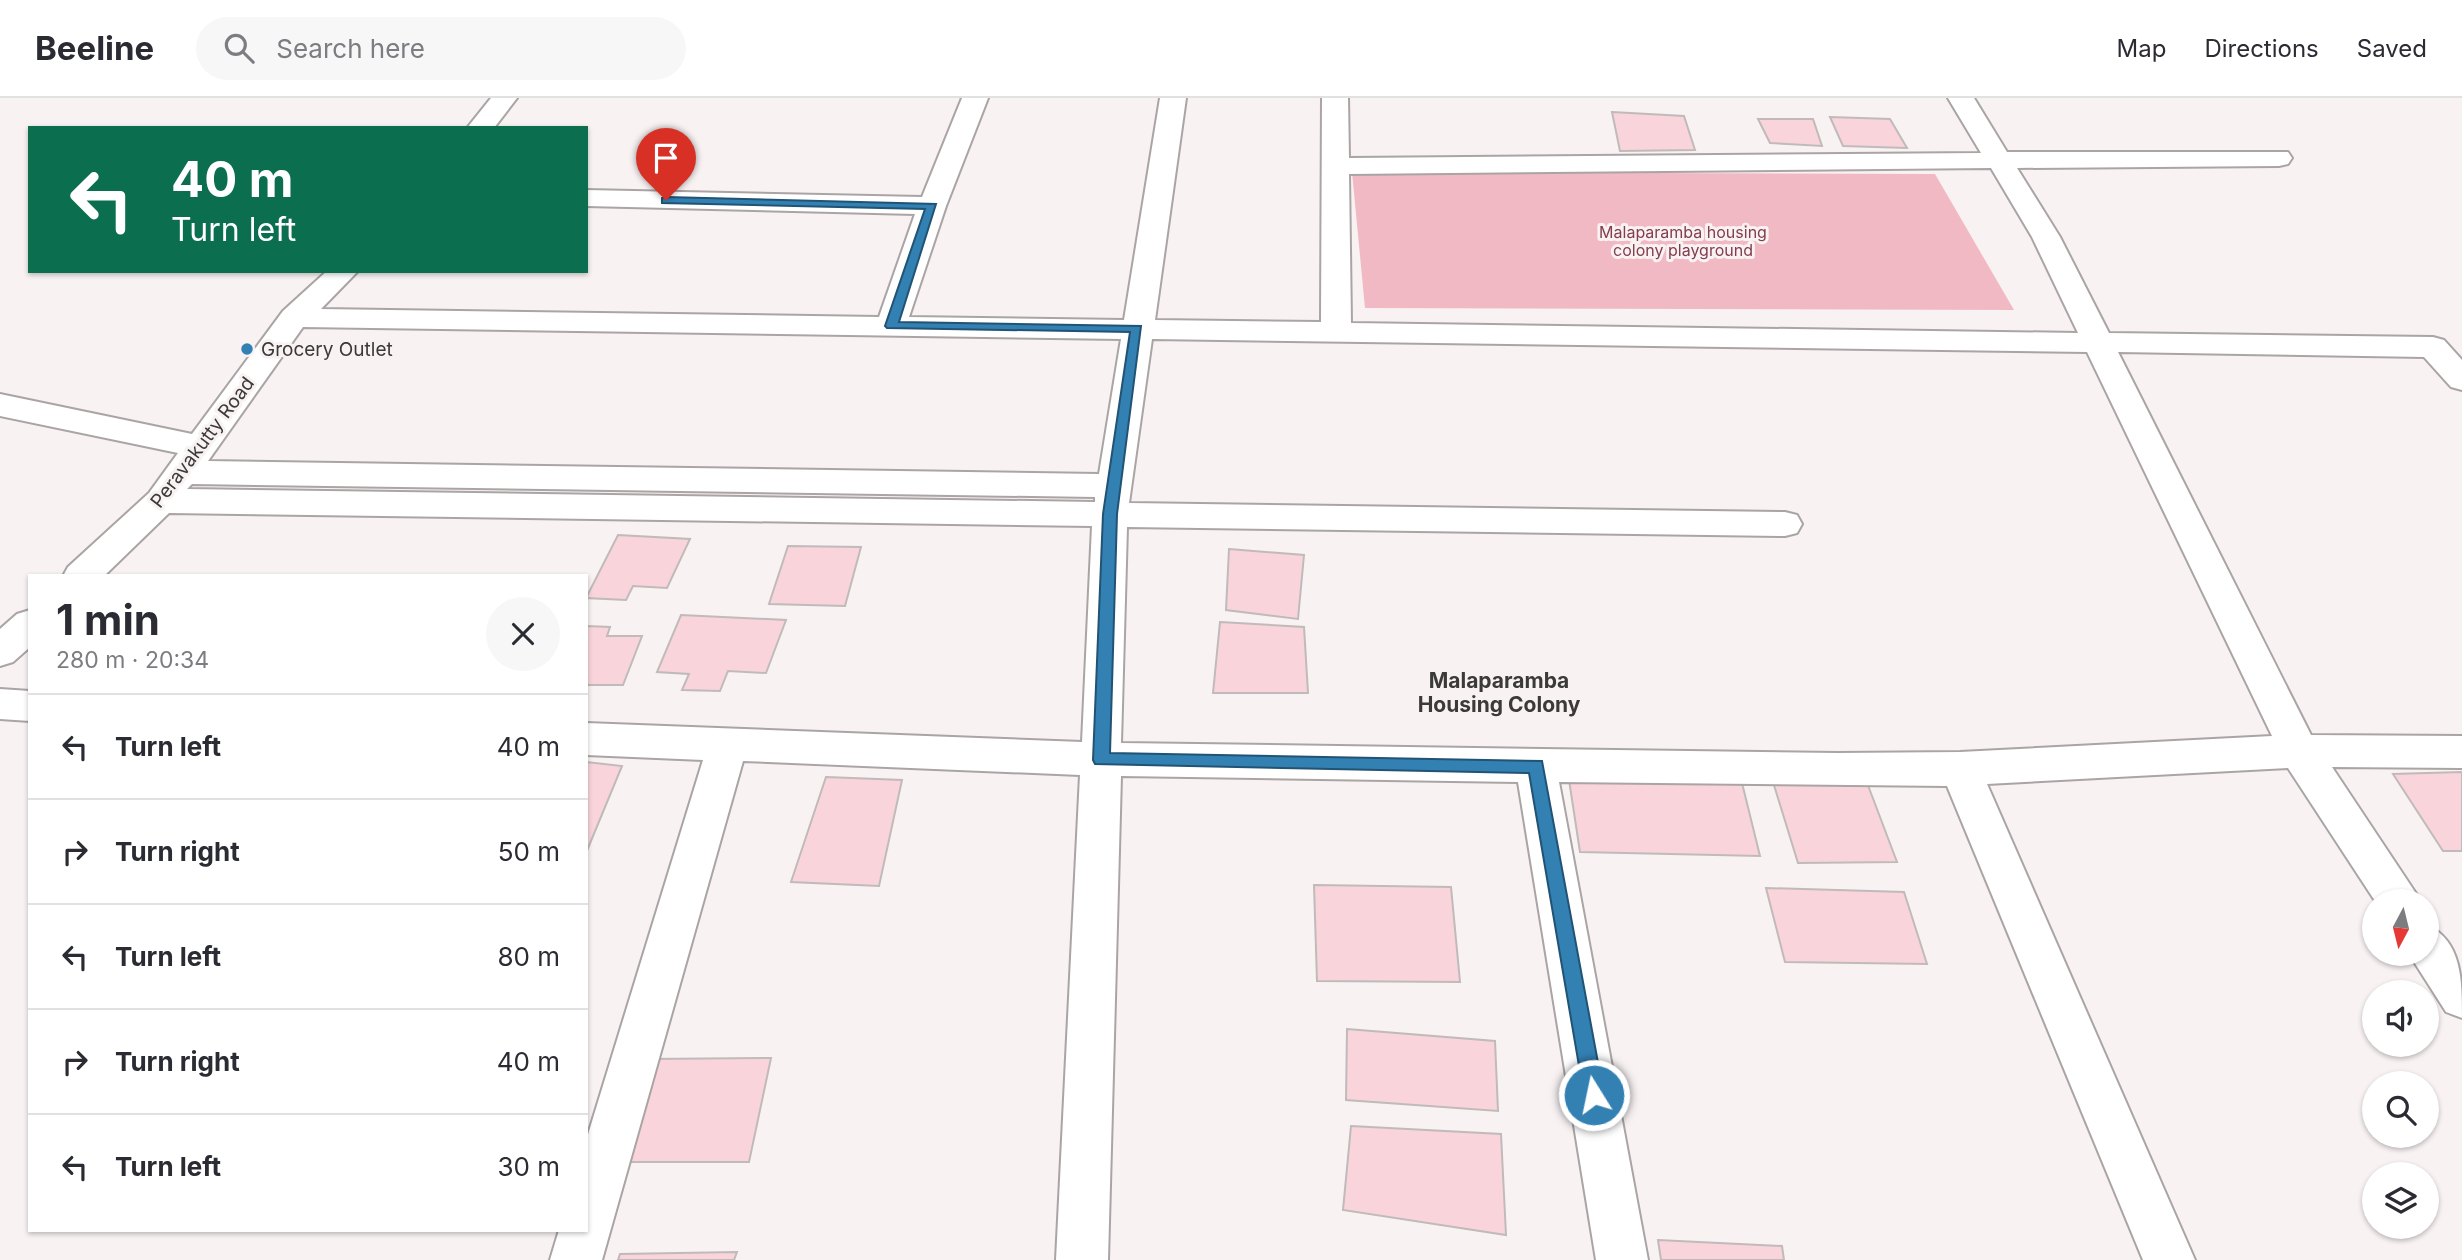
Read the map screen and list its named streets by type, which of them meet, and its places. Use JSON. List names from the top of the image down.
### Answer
{
  "streets": {
    "street": ["Peravakutty Road"]
  },
  "districts": ["Malaparamba Housing Colony"],
  "parks": ["Malaparamba housing colony playground"],
  "places": ["Grocery Outlet"],
  "north": "bottom",
  "page": {
    "header": "Beeline",
    "search": "Search here",
    "nav": ["Map", "Directions", "Saved"],
    "turn": ["40 m", "Turn left"],
    "heading": ["1 min", "280 m · 20:34"],
    "list": [
      {
        "name": "Turn left",
        "value": "40 m"
      },
      {
        "name": "Turn right",
        "value": "50 m"
      },
      {
        "name": "Turn left",
        "value": "80 m"
      },
      {
        "name": "Turn right",
        "value": "40 m"
      },
      {
        "name": "Turn left",
        "value": "30 m"
      }
    ]
  }
}
